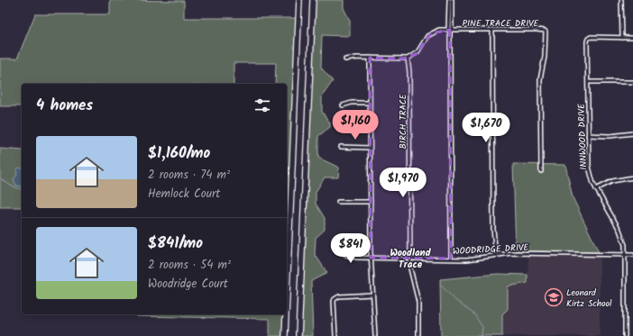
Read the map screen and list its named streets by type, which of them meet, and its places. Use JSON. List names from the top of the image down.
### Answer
{
  "streets": {
    "street": [
      "PINE TRACE DRIVE",
      "BIRCH TRACE",
      "INNWOOD DRIVE",
      "WOODRIDGE DRIVE"
    ]
  },
  "crossings": [
    ["PINE TRACE DRIVE", "BIRCH TRACE"],
    ["BIRCH TRACE", "WOODRIDGE DRIVE"],
    ["INNWOOD DRIVE", "WOODRIDGE DRIVE"]
  ],
  "districts": ["Woodland Trace"],
  "places": {
    "school or university": ["Leonard Kirtz School"]
  },
  "page": {
    "heading": "4 homes",
    "price": [
      "$1,160",
      "$1,670",
      "$1,970",
      "$841"
    ],
    "list": [
      {
        "name": "$1,160/mo",
        "note": "2 rooms · 74 m² · Hemlock Court"
      },
      {
        "name": "$841/mo",
        "note": "2 rooms · 54 m² · Woodridge Court"
      }
    ]
  }
}
